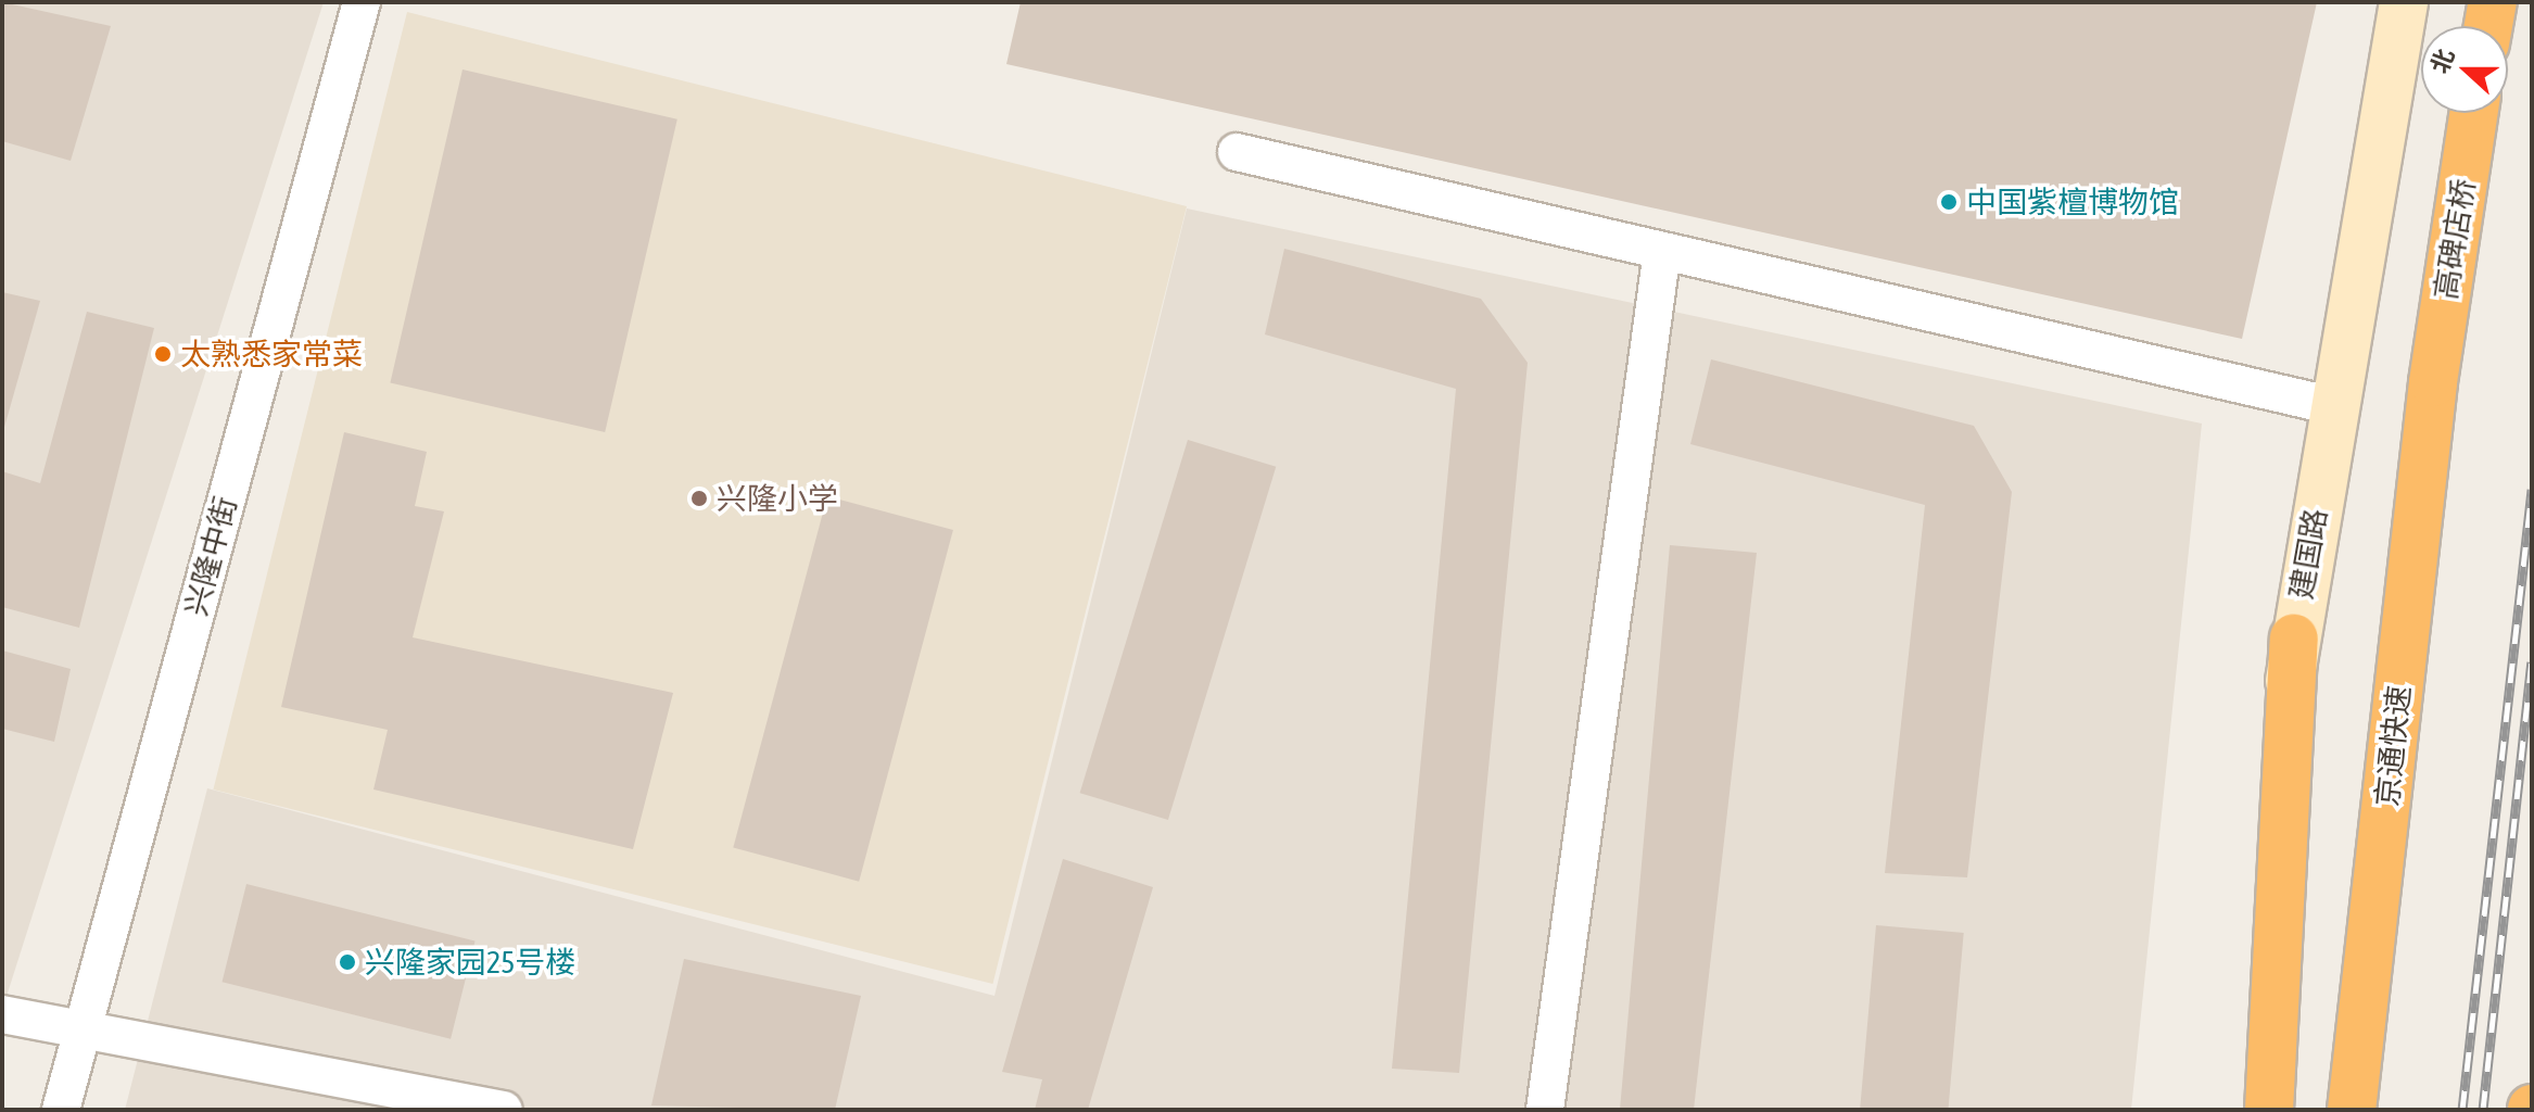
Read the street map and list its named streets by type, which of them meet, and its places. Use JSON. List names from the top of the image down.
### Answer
{
  "streets": {
    "highway": ["高碑店桥", "京通快速"],
    "main road": ["建国路"],
    "street": ["兴隆中街"]
  },
  "crossings": [
    ["高碑店桥", "京通快速"]
  ],
  "places": [
    "中国紫檀博物馆",
    "太熟悉家常菜",
    "兴隆小学",
    "兴隆家园25号楼"
  ],
  "north": "left"
}
